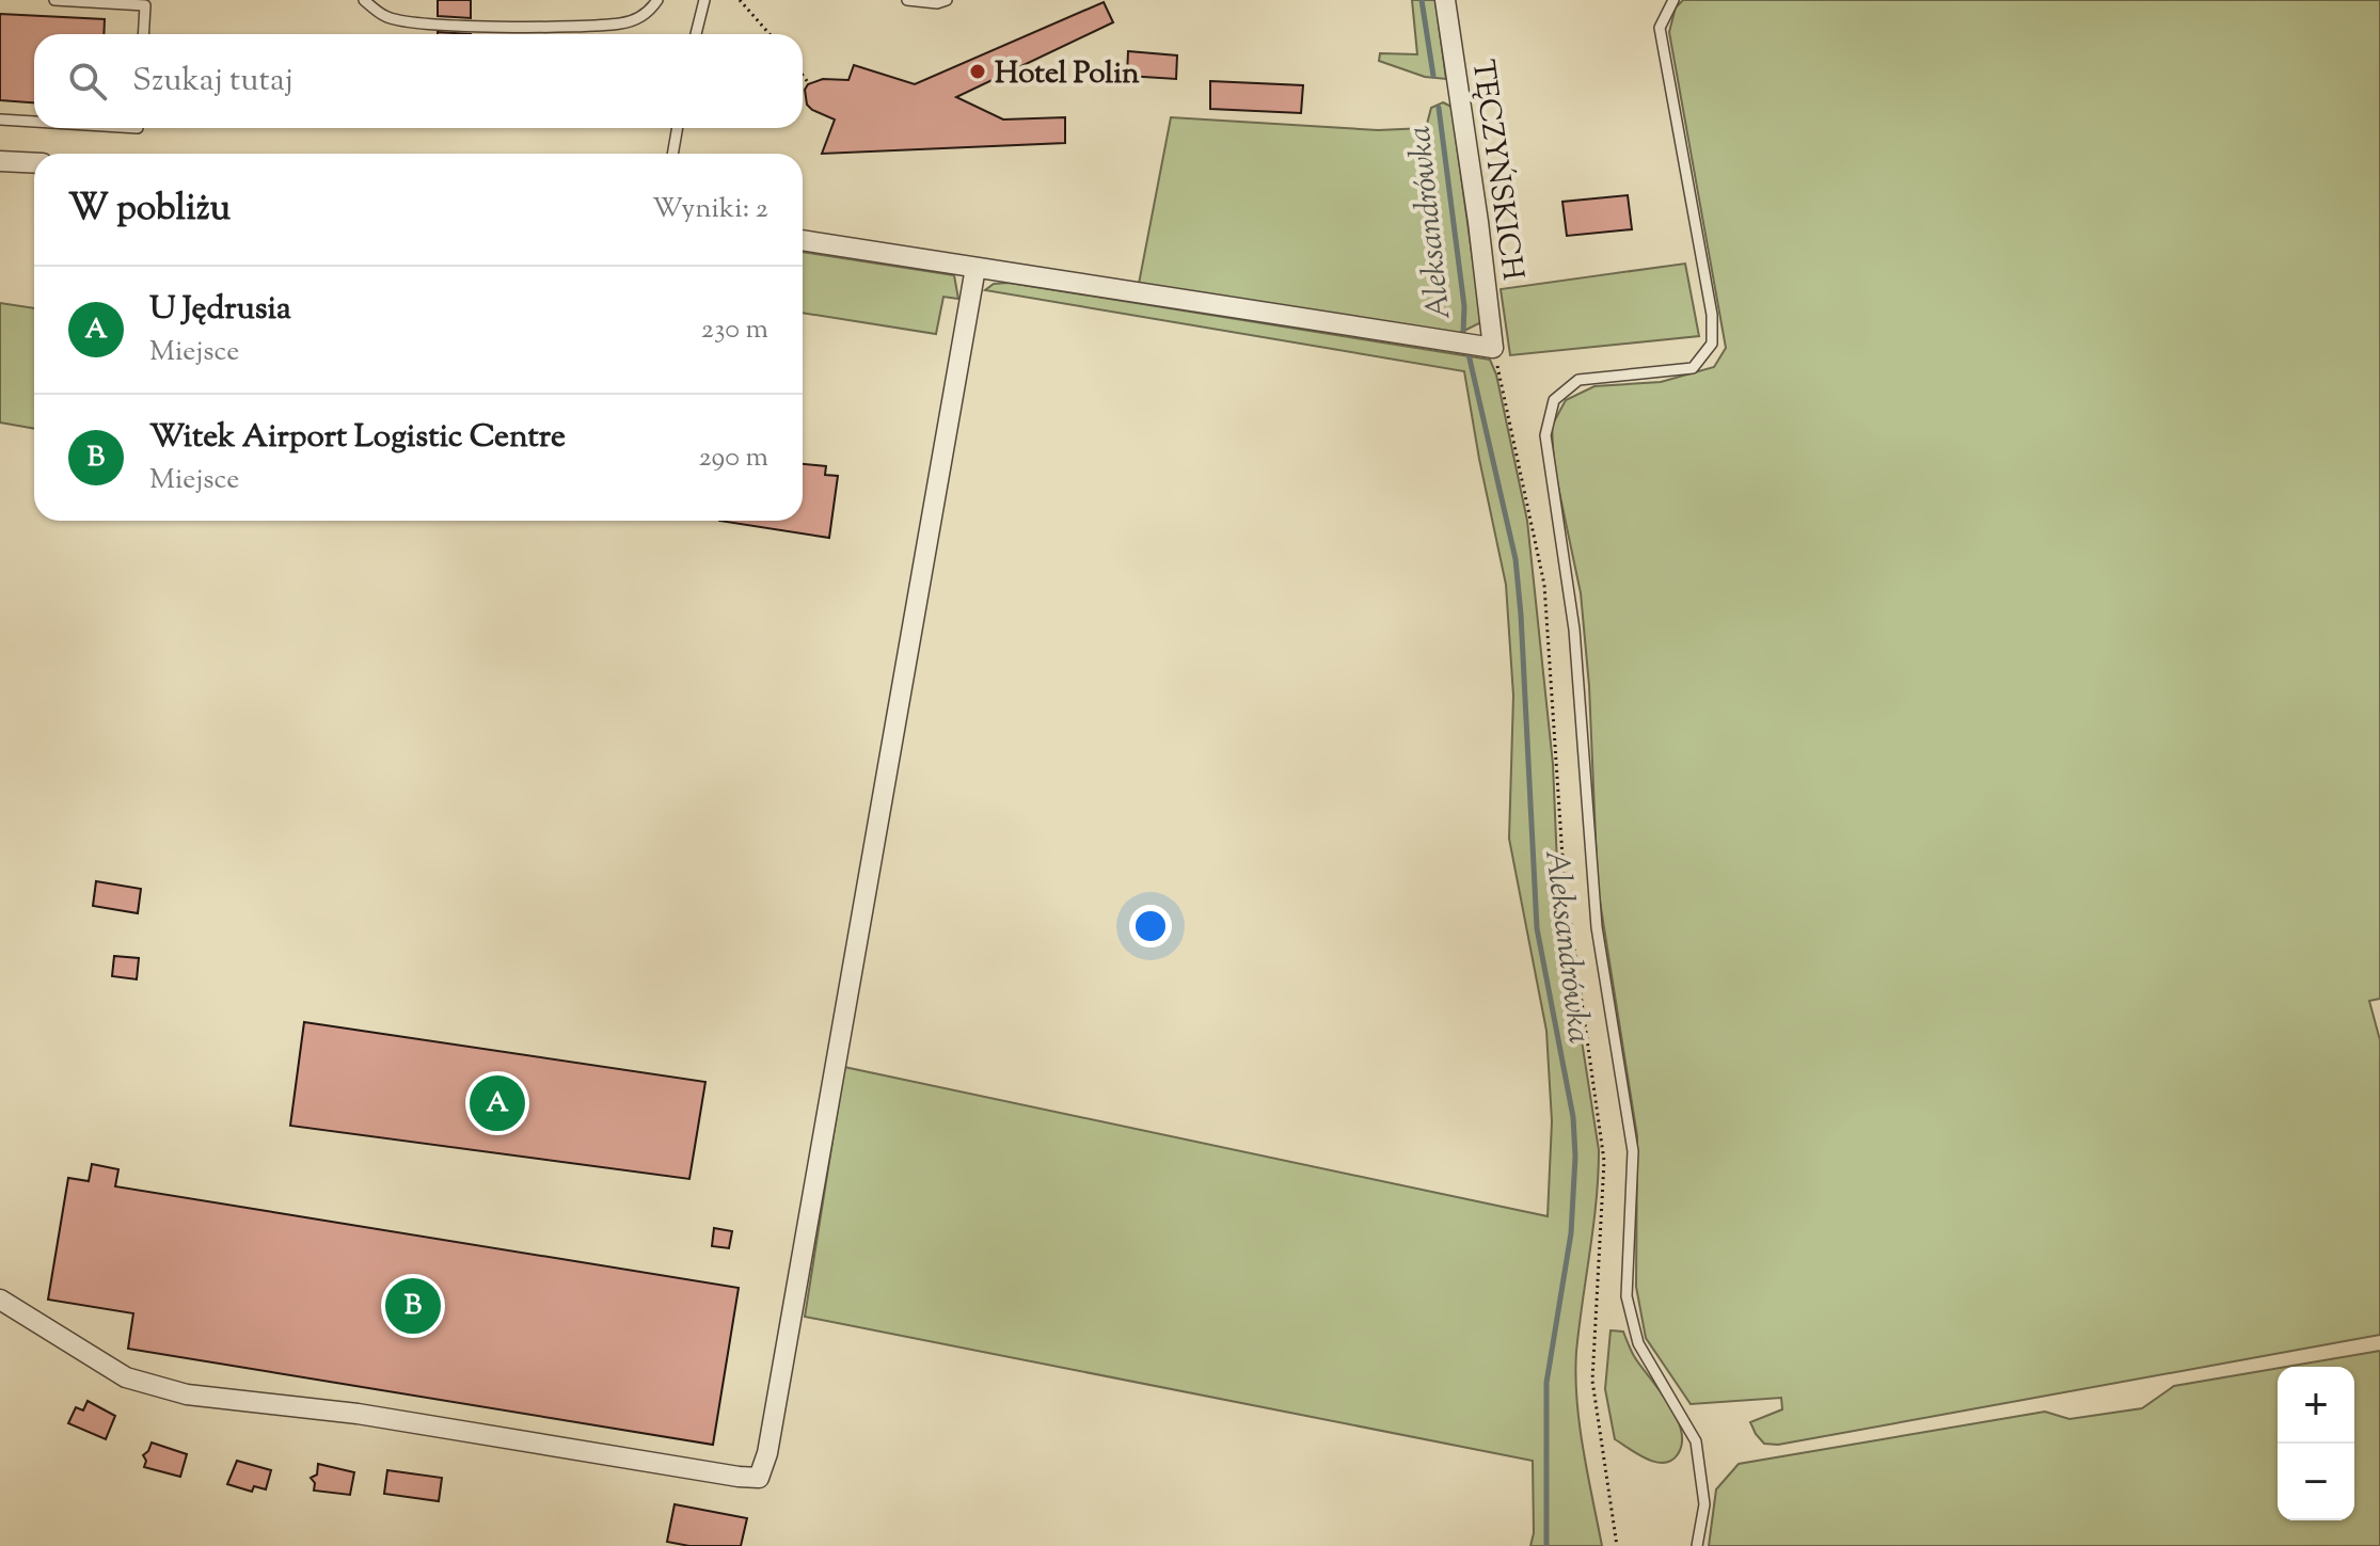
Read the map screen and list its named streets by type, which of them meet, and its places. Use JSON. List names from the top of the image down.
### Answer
{
  "streets": {
    "street": ["TĘCZYŃSKICH"]
  },
  "water": ["Aleksandrówka"],
  "places": ["Hotel Polin"],
  "page": {
    "search": "Szukaj tutaj",
    "heading": ["W pobliżu", "Wyniki: 2"],
    "list": [
      {
        "mark": "A",
        "name": "U Jędrusia",
        "note": "Miejsce",
        "value": "230 m"
      },
      {
        "mark": "B",
        "name": "Witek Airport Logistic Centre",
        "note": "Miejsce",
        "value": "290 m"
      }
    ],
    "pins": ["A", "B"],
    "map_buttons": ["+", "−"]
  }
}
